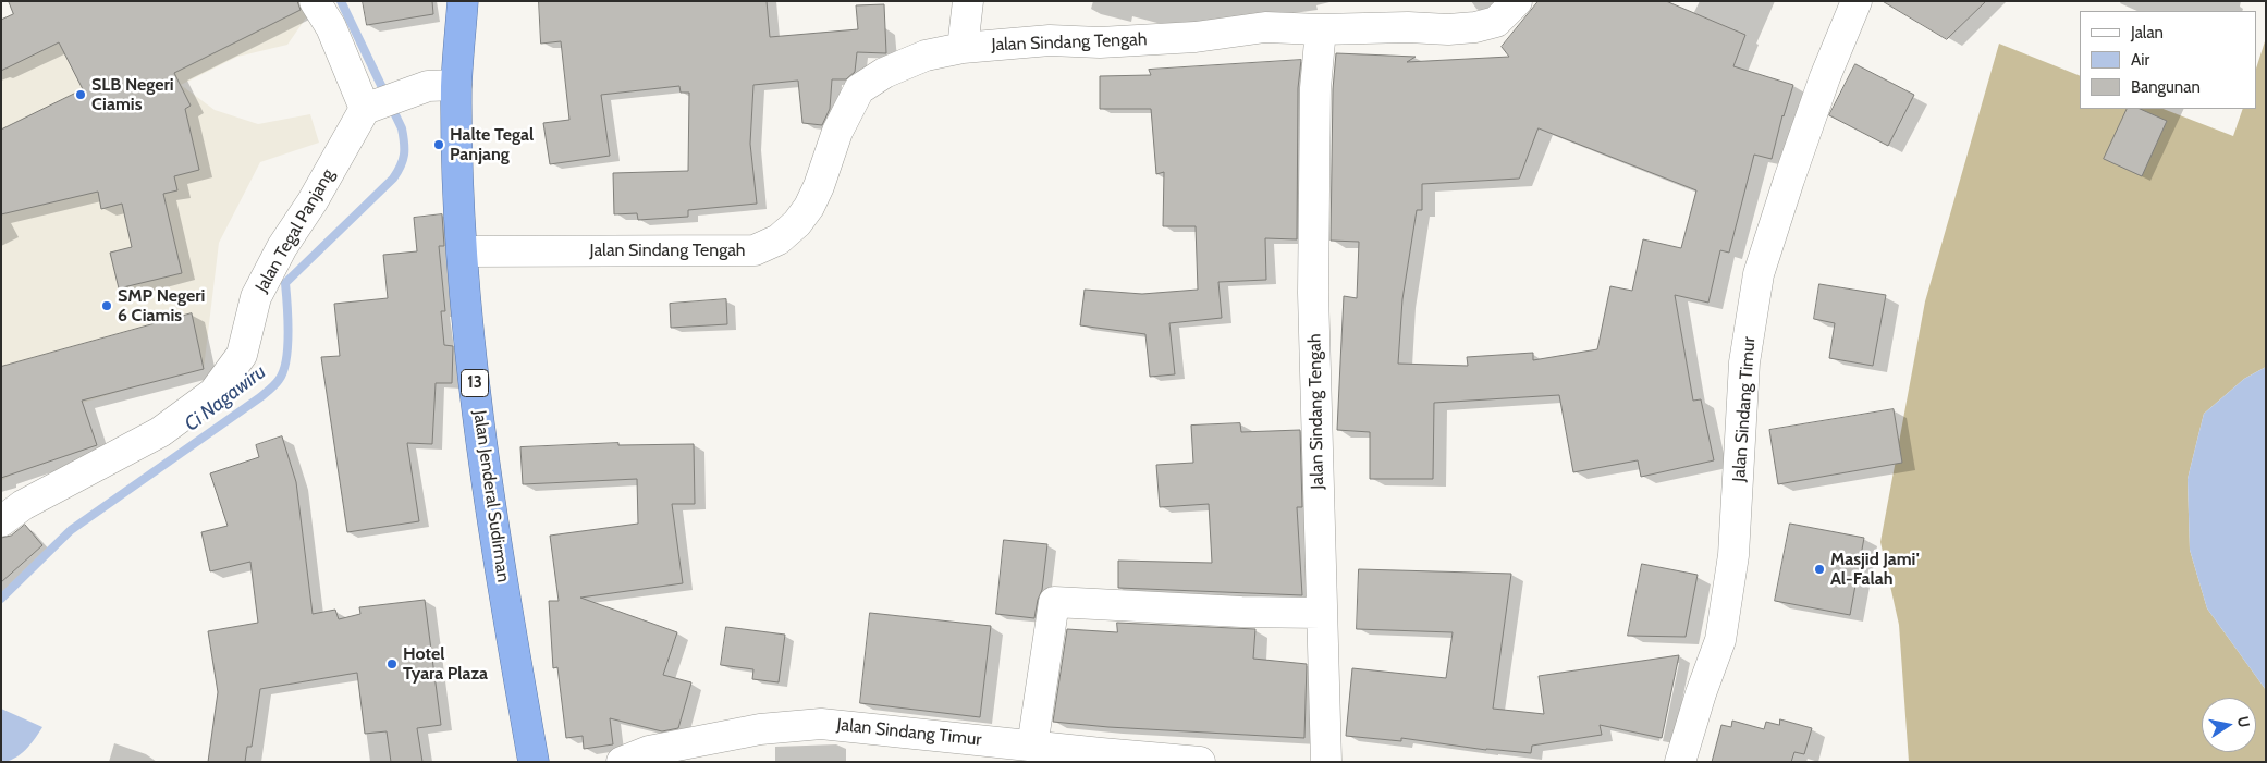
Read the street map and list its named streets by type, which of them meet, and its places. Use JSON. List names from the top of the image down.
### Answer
{
  "streets": {
    "highway": ["13", "Jalan Jenderal Sudirman"],
    "street": ["Jalan Sindang Tengah", "Jalan Tegal Panjang", "Jalan Sindang Timur"]
  },
  "crossings": [
    ["Jalan Sindang Tengah", "Jalan Jenderal Sudirman"]
  ],
  "water": ["Ci Nagawiru"],
  "places": [
    "SLB Negeri Ciamis",
    "Halte Tegal Panjang",
    "SMP Negeri 6 Ciamis",
    "Masjid Jami' Al-Falah",
    "Hotel Tyara Plaza"
  ],
  "legend": ["Jalan", "Air", "Bangunan"],
  "north": "right"
}
